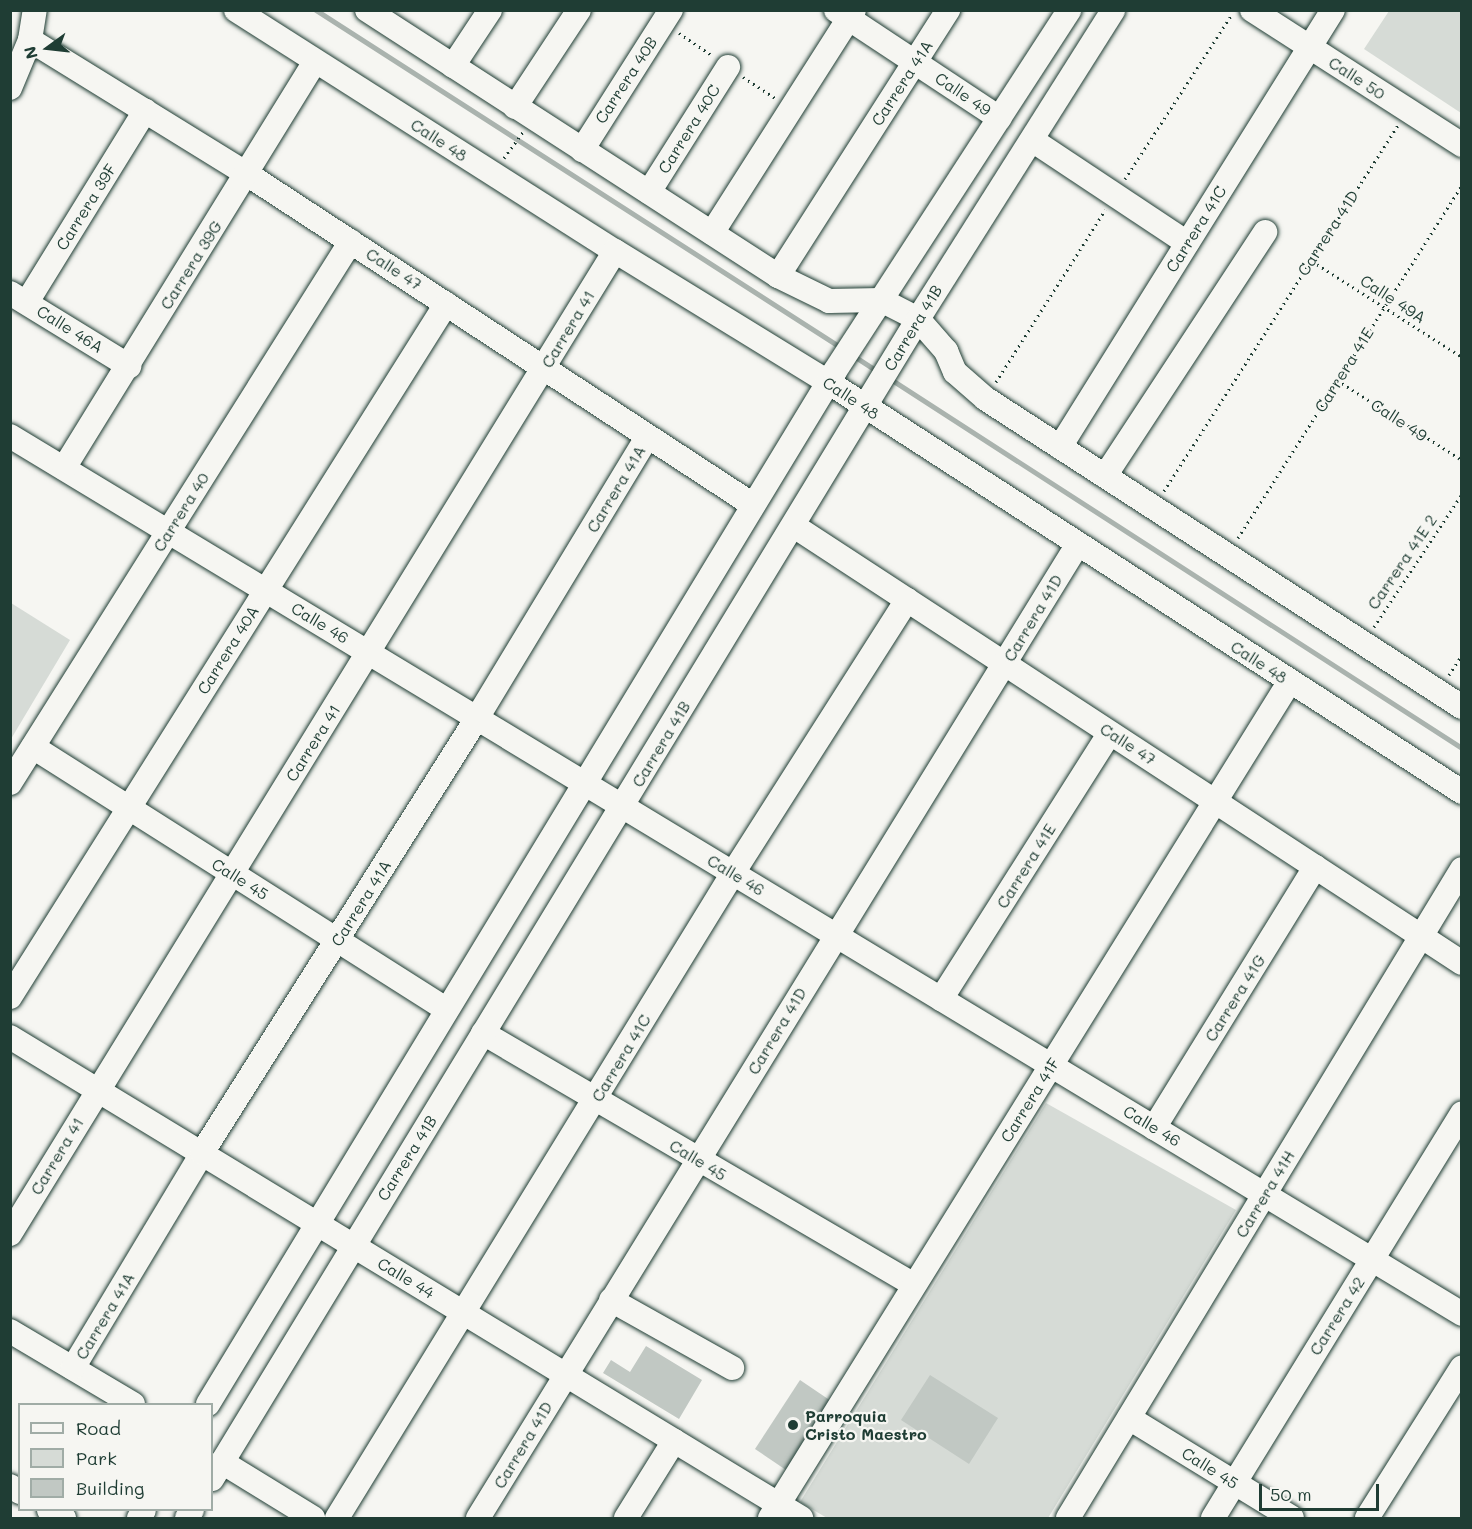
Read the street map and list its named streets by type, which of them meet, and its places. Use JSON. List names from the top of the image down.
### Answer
{
  "streets": {
    "street": [
      "Calle 50",
      "Carrera 40B",
      "Carrera 41A",
      "Calle 49",
      "Carrera 40C",
      "Calle 48",
      "Carrera 39F",
      "Carrera 41C",
      "Carrera 41D",
      "Carrera 39G",
      "Calle 47",
      "Carrera 41B",
      "Calle 46A",
      "Carrera 41",
      "Carrera 41E",
      "Carrera 40",
      "Calle 46",
      "Carrera 40A",
      "Calle 45",
      "Carrera 41G",
      "Carrera 41F",
      "Carrera 41H",
      "Calle 44",
      "Carrera 42"
    ],
    "path": ["Calle 49A", "Carrera 41E 2"]
  },
  "crossings": [
    ["Calle 50", "Carrera 41C"],
    ["Calle 50", "Carrera 41D"],
    ["Carrera 41A", "Calle 49"],
    ["Carrera 41A", "Calle 47"],
    ["Carrera 41A", "Calle 46"],
    ["Carrera 41A", "Calle 45"],
    ["Carrera 41A", "Calle 44"],
    ["Calle 49", "Carrera 41E"],
    ["Calle 48", "Carrera 41D"],
    ["Calle 48", "Carrera 39G"],
    ["Calle 48", "Carrera 41B"],
    ["Calle 48", "Carrera 41"],
    ["Calle 48", "Carrera 41F"],
    ["Carrera 39F", "Calle 47"],
    ["Carrera 39F", "Calle 46A"],
    ["Carrera 41C", "Calle 47"],
    ["Carrera 41C", "Calle 46"],
    ["Carrera 41C", "Calle 45"],
    ["Carrera 41C", "Calle 44"],
    ["Carrera 41D", "Calle 47"],
    ["Carrera 41D", "Calle 49A"],
    ["Carrera 41D", "Calle 46"],
    ["Carrera 41D", "Calle 45"],
    ["Carrera 41D", "Calle 44"],
    ["Carrera 39G", "Calle 47"],
    ["Carrera 39G", "Calle 46A"],
    ["Carrera 39G", "Calle 46"],
    ["Calle 47", "Carrera 41B"],
    ["Calle 47", "Carrera 41"],
    ["Calle 47", "Carrera 41E"],
    ["Calle 47", "Carrera 40"],
    ["Calle 47", "Carrera 40A"],
    ["Calle 47", "Carrera 41G"],
    ["Calle 47", "Carrera 41F"],
    ["Calle 47", "Carrera 41H"],
    ["Calle 49A", "Carrera 41E"],
    ["Carrera 41B", "Calle 46"],
    ["Carrera 41B", "Calle 45"],
    ["Carrera 41B", "Calle 44"],
    ["Carrera 41", "Calle 46"],
    ["Carrera 41", "Calle 45"],
    ["Carrera 41", "Calle 44"],
    ["Carrera 41E", "Calle 46"],
    ["Carrera 40", "Calle 46"],
    ["Carrera 40", "Calle 45"],
    ["Calle 46", "Carrera 40A"],
    ["Calle 46", "Carrera 41G"],
    ["Calle 46", "Carrera 41F"],
    ["Calle 46", "Carrera 41H"],
    ["Calle 46", "Carrera 42"],
    ["Carrera 40A", "Calle 45"],
    ["Calle 45", "Carrera 41F"],
    ["Calle 45", "Carrera 41H"],
    ["Calle 45", "Carrera 42"],
    ["Carrera 41F", "Calle 44"]
  ],
  "places": ["Parroquia Cristo Maestro"],
  "legend": ["Road", "Park", "Building"],
  "scale_bar": "50 m",
  "north": "left"
}
